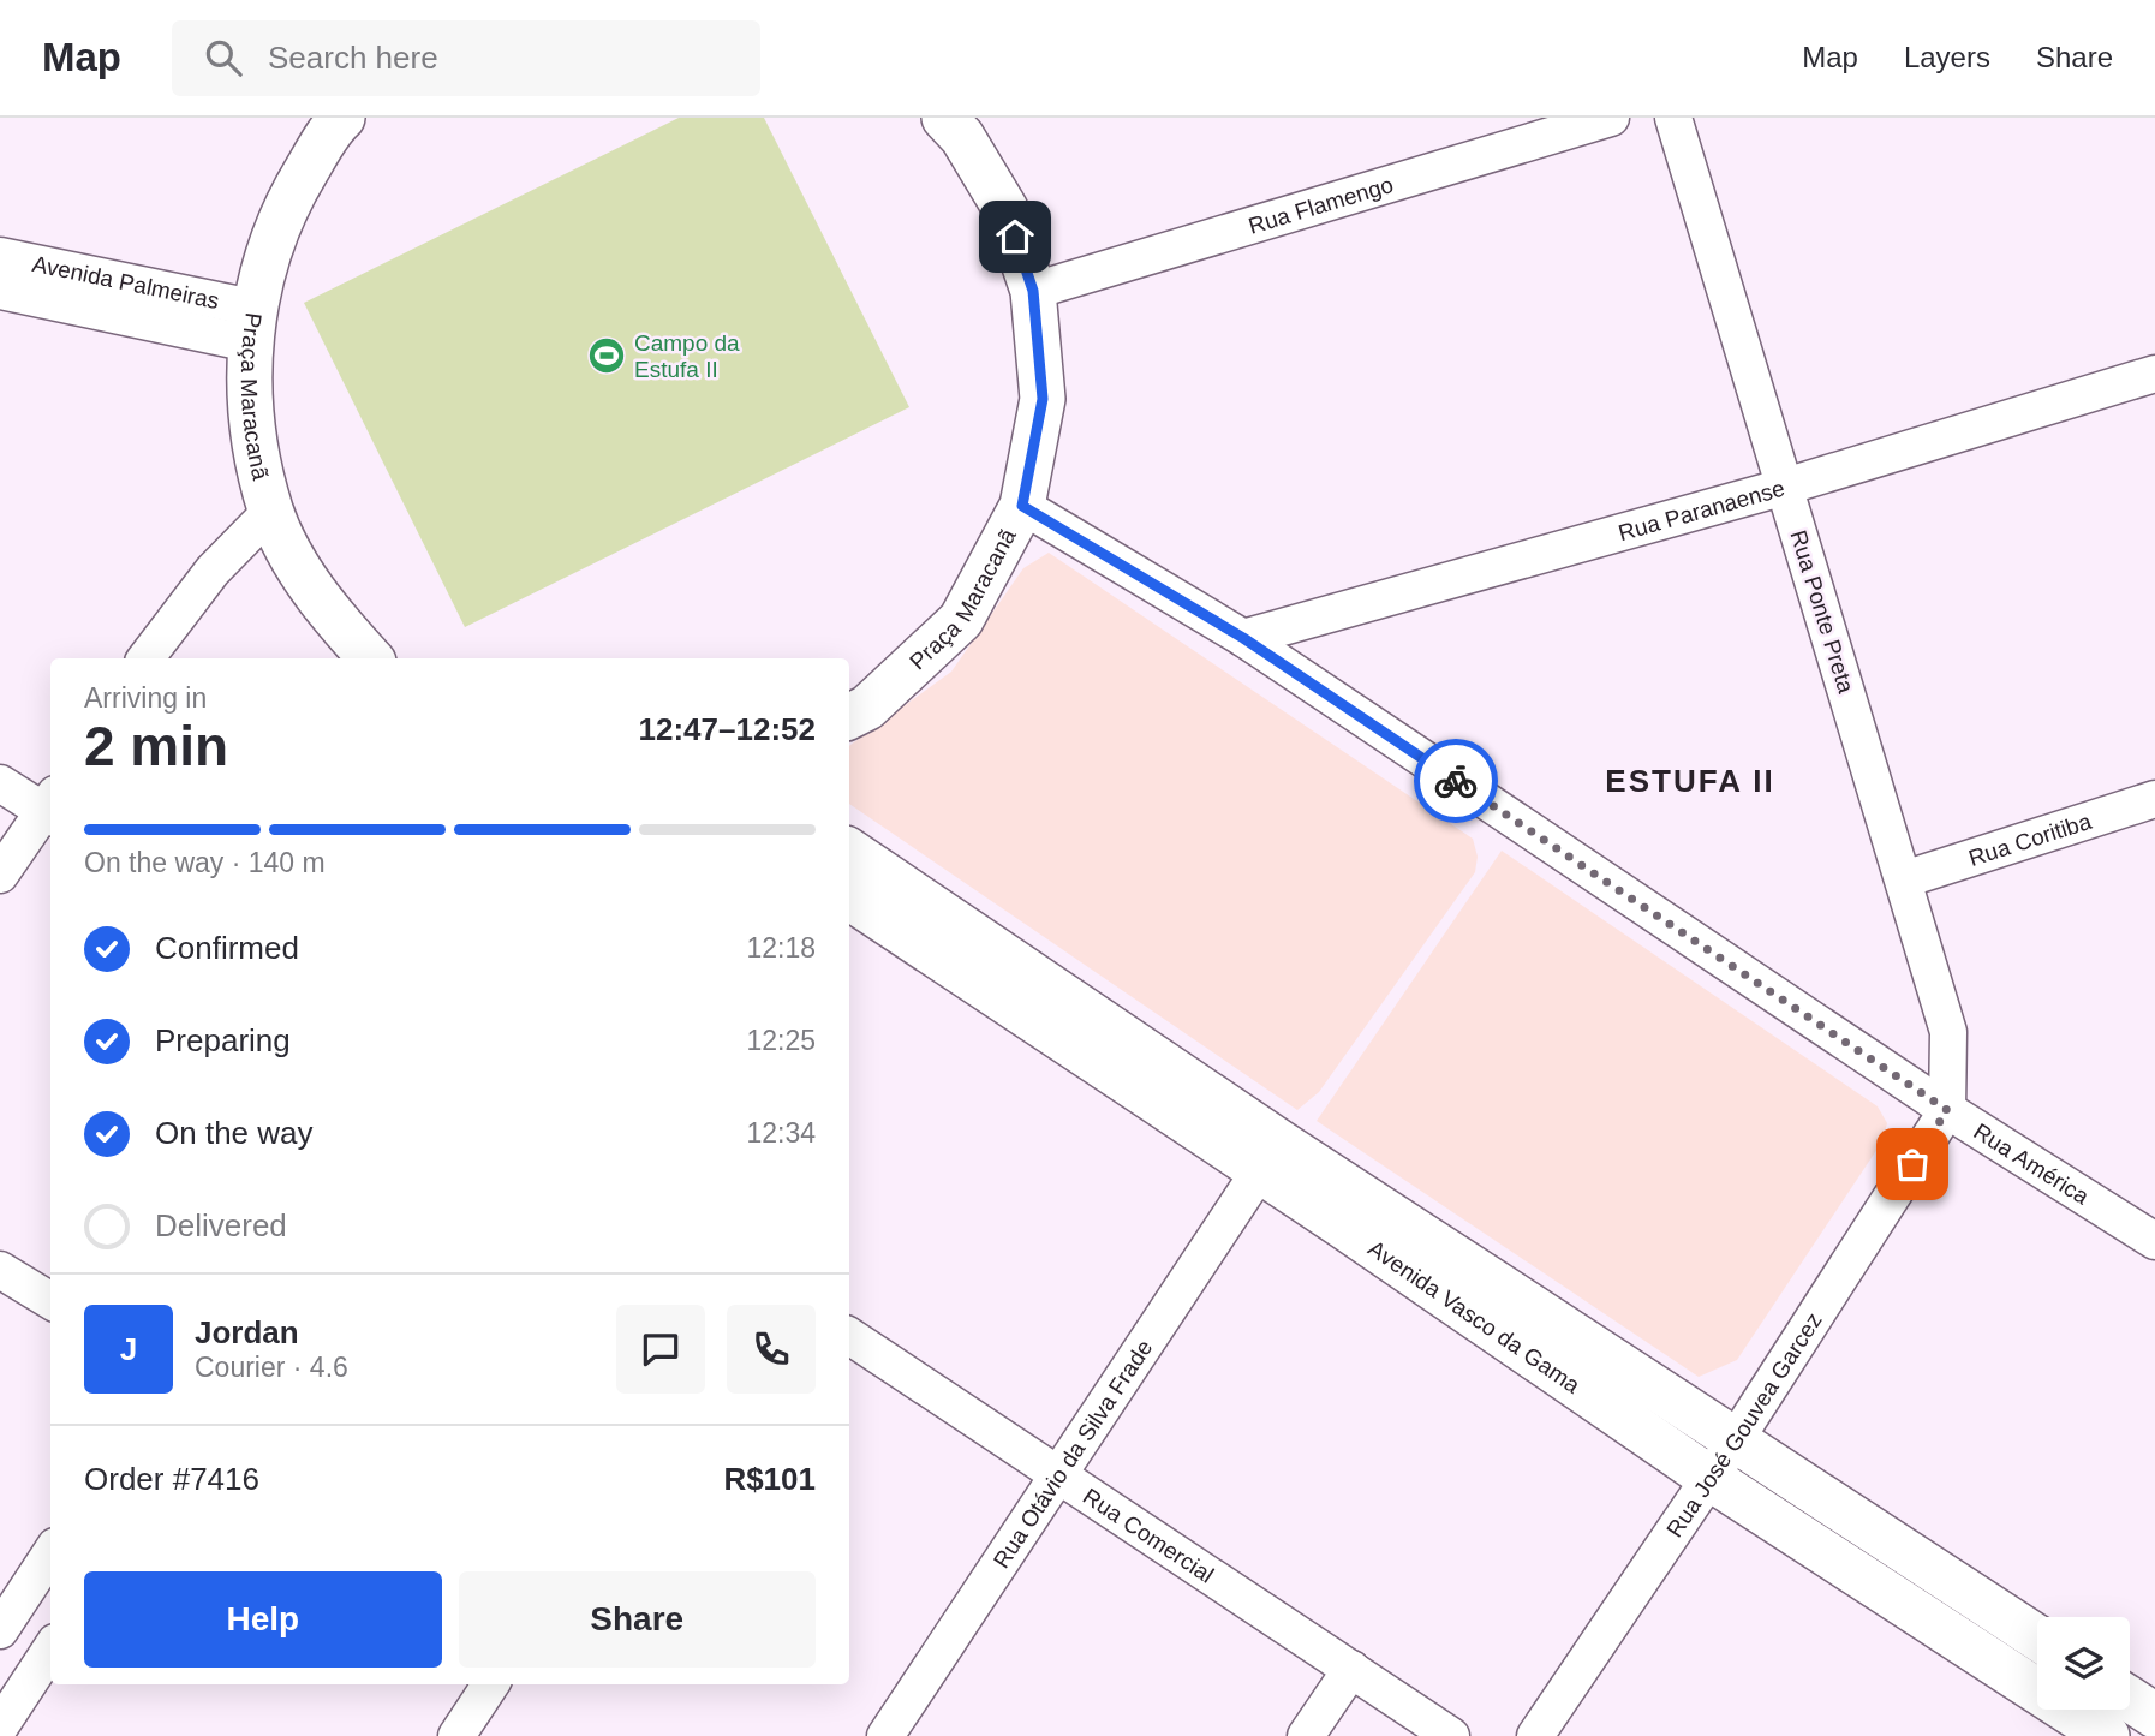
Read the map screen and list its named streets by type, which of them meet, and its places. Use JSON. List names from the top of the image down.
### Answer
{
  "streets": {
    "street": [
      "Rua Flamengo",
      "Avenida Palmeiras",
      "Praça Maracanã",
      "Rua Paranaense",
      "Rua Ponte Preta",
      "Rua Coritiba",
      "Rua América",
      "Avenida Vasco da Gama",
      "Rua José Gouvea Garcez",
      "Rua Otávio da Silva Frade",
      "Rua Comercial"
    ]
  },
  "crossings": [
    ["Rua Flamengo", "Praça Maracanã"],
    ["Avenida Palmeiras", "Praça Maracanã"],
    ["Praça Maracanã", "Rua América"],
    ["Rua Paranaense", "Rua Ponte Preta"],
    ["Rua Paranaense", "Rua América"],
    ["Rua Ponte Preta", "Rua Coritiba"],
    ["Rua Ponte Preta", "Rua América"],
    ["Rua Ponte Preta", "Rua José Gouvea Garcez"],
    ["Rua América", "Rua José Gouvea Garcez"],
    ["Avenida Vasco da Gama", "Rua José Gouvea Garcez"],
    ["Avenida Vasco da Gama", "Rua Otávio da Silva Frade"],
    ["Rua Otávio da Silva Frade", "Rua Comercial"]
  ],
  "districts": ["ESTUFA II"],
  "places": {
    "sports": ["Campo da Estufa II"]
  },
  "page": {
    "header": "Map",
    "search": "Search here",
    "nav": ["Map", "Layers", "Share"],
    "heading": ["2 min", "Arriving in", "12:47–12:52"],
    "panel": [
      "Jordan",
      "Courier · 4.6",
      "Order #7416",
      "R$101"
    ],
    "bar": "On the way · 140 m",
    "list": [
      ["Confirmed", "12:18"],
      ["Preparing", "12:25"],
      ["On the way", "12:34"],
      "Delivered"
    ],
    "round": "J",
    "buttons": ["Help", "Share"]
  }
}
